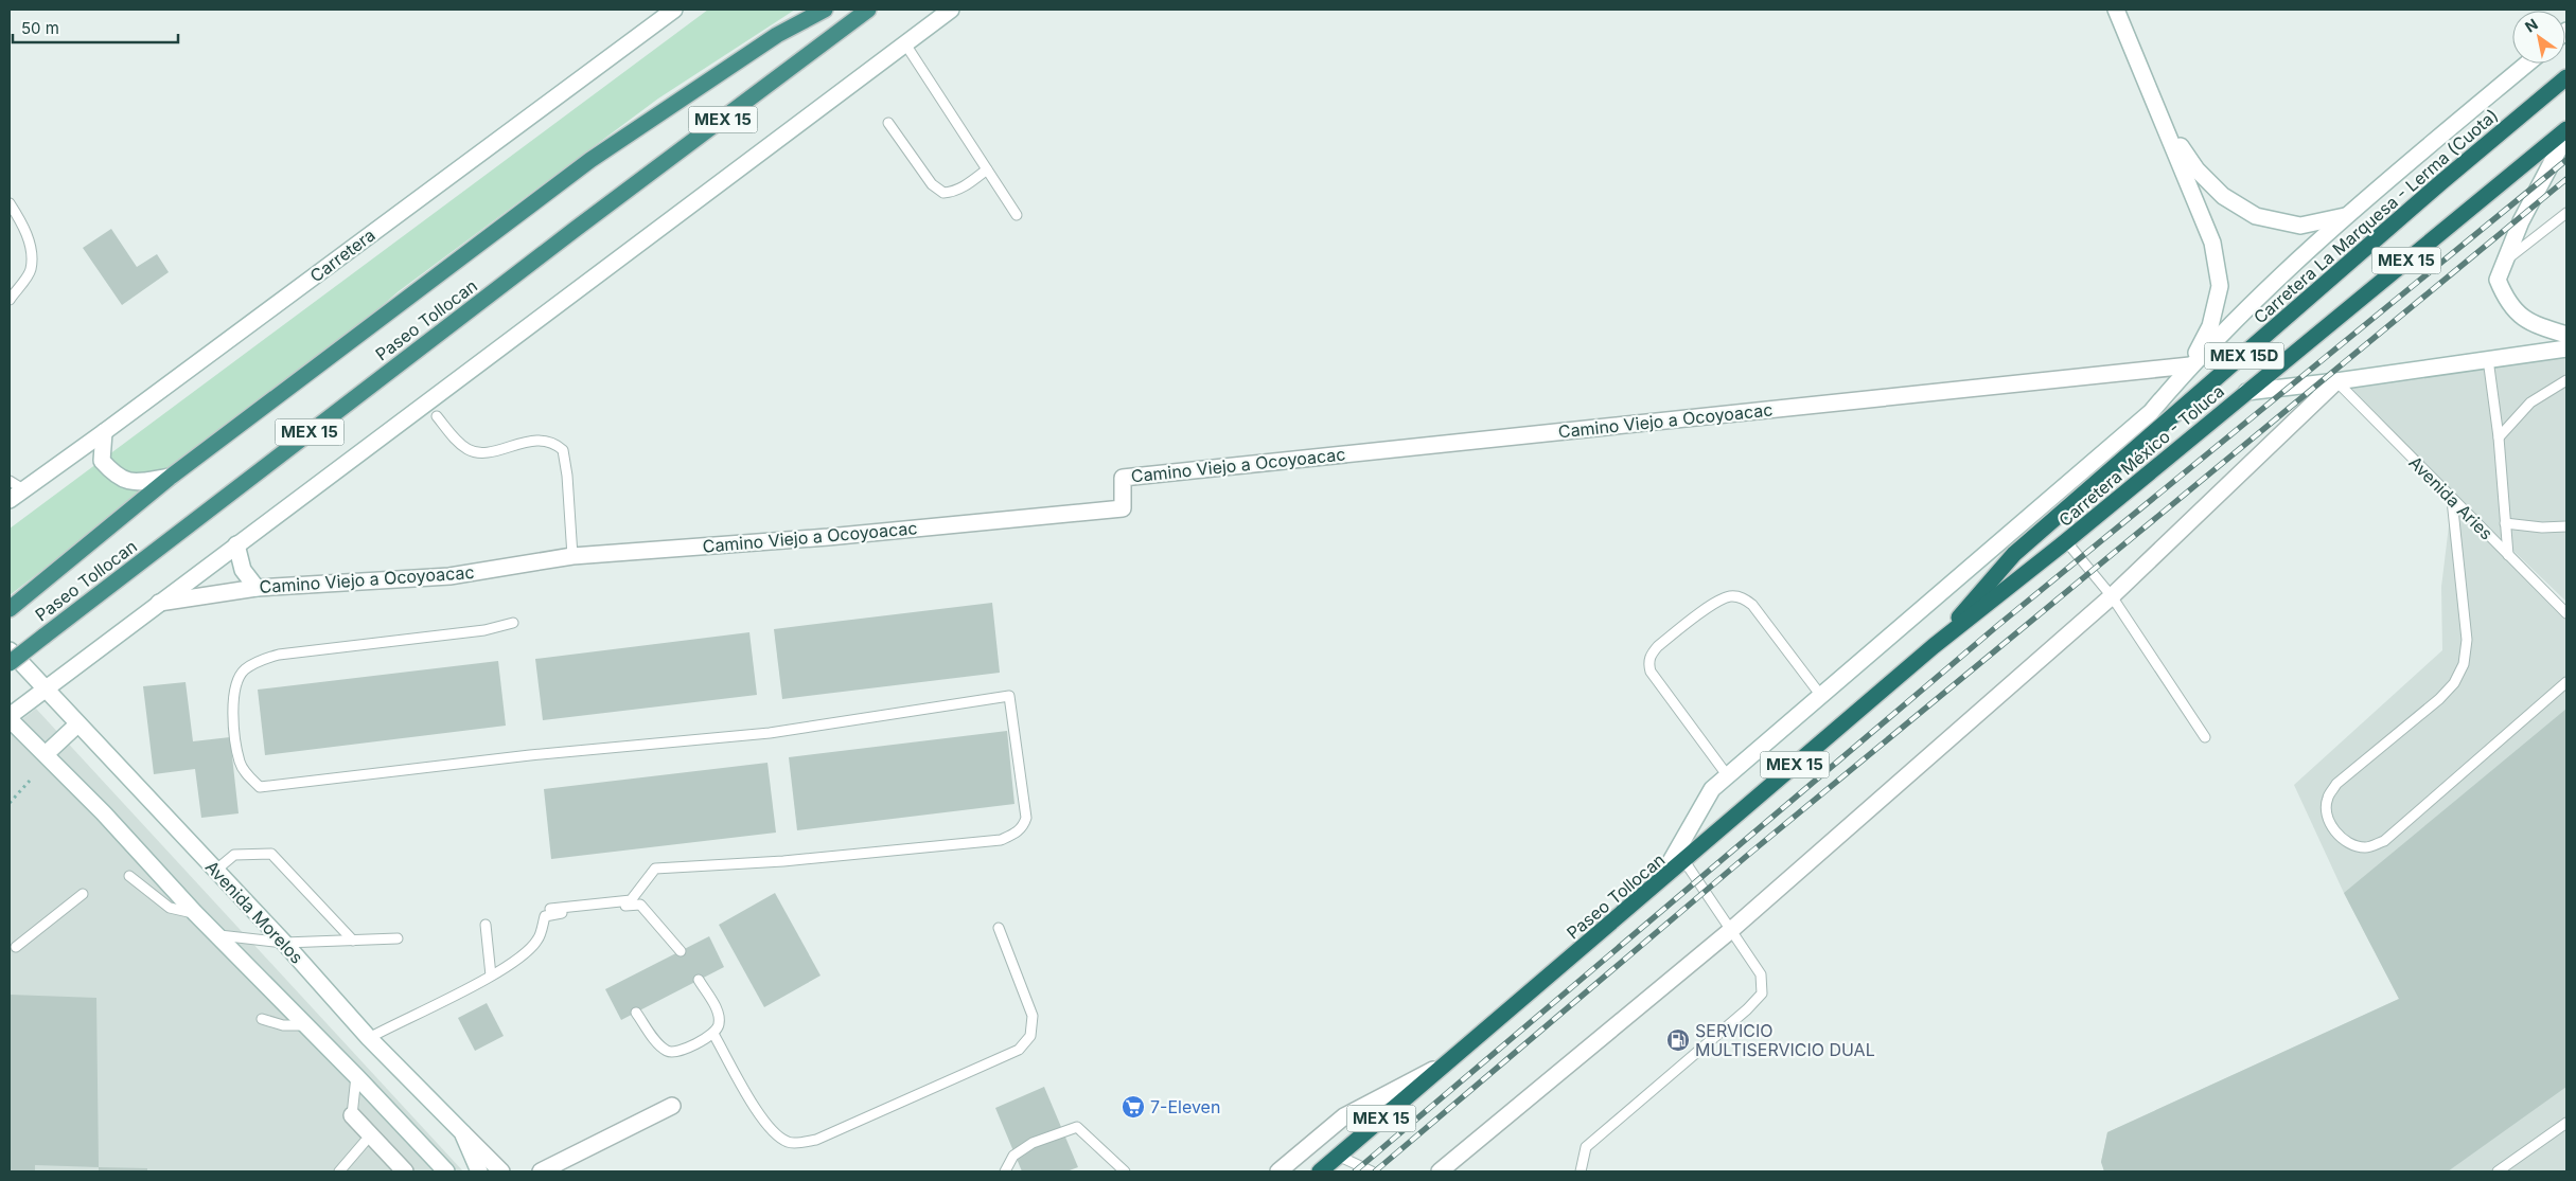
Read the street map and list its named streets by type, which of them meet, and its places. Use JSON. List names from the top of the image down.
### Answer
{
  "streets": {
    "highway": [
      "MEX 15",
      "Carretera La Marquesa - Lerma (Cuota)",
      "Paseo Tollocan",
      "MEX 15D",
      "Carretera México - Toluca"
    ],
    "main road": ["Carretera", "Camino Viejo a Ocoyoacac", "Avenida Morelos"],
    "lane": ["Avenida Aries"]
  },
  "crossings": [
    ["Carretera La Marquesa - Lerma (Cuota)", "Paseo Tollocan"],
    ["Carretera La Marquesa - Lerma (Cuota)", "Carretera México - Toluca"],
    ["Paseo Tollocan", "Carretera México - Toluca"]
  ],
  "places": {
    "fuel station": ["SERVICIO MULTISERVICIO DUAL"],
    "supermarket": ["7-Eleven"]
  },
  "scale_bar": "50 m",
  "north": "top left"
}
